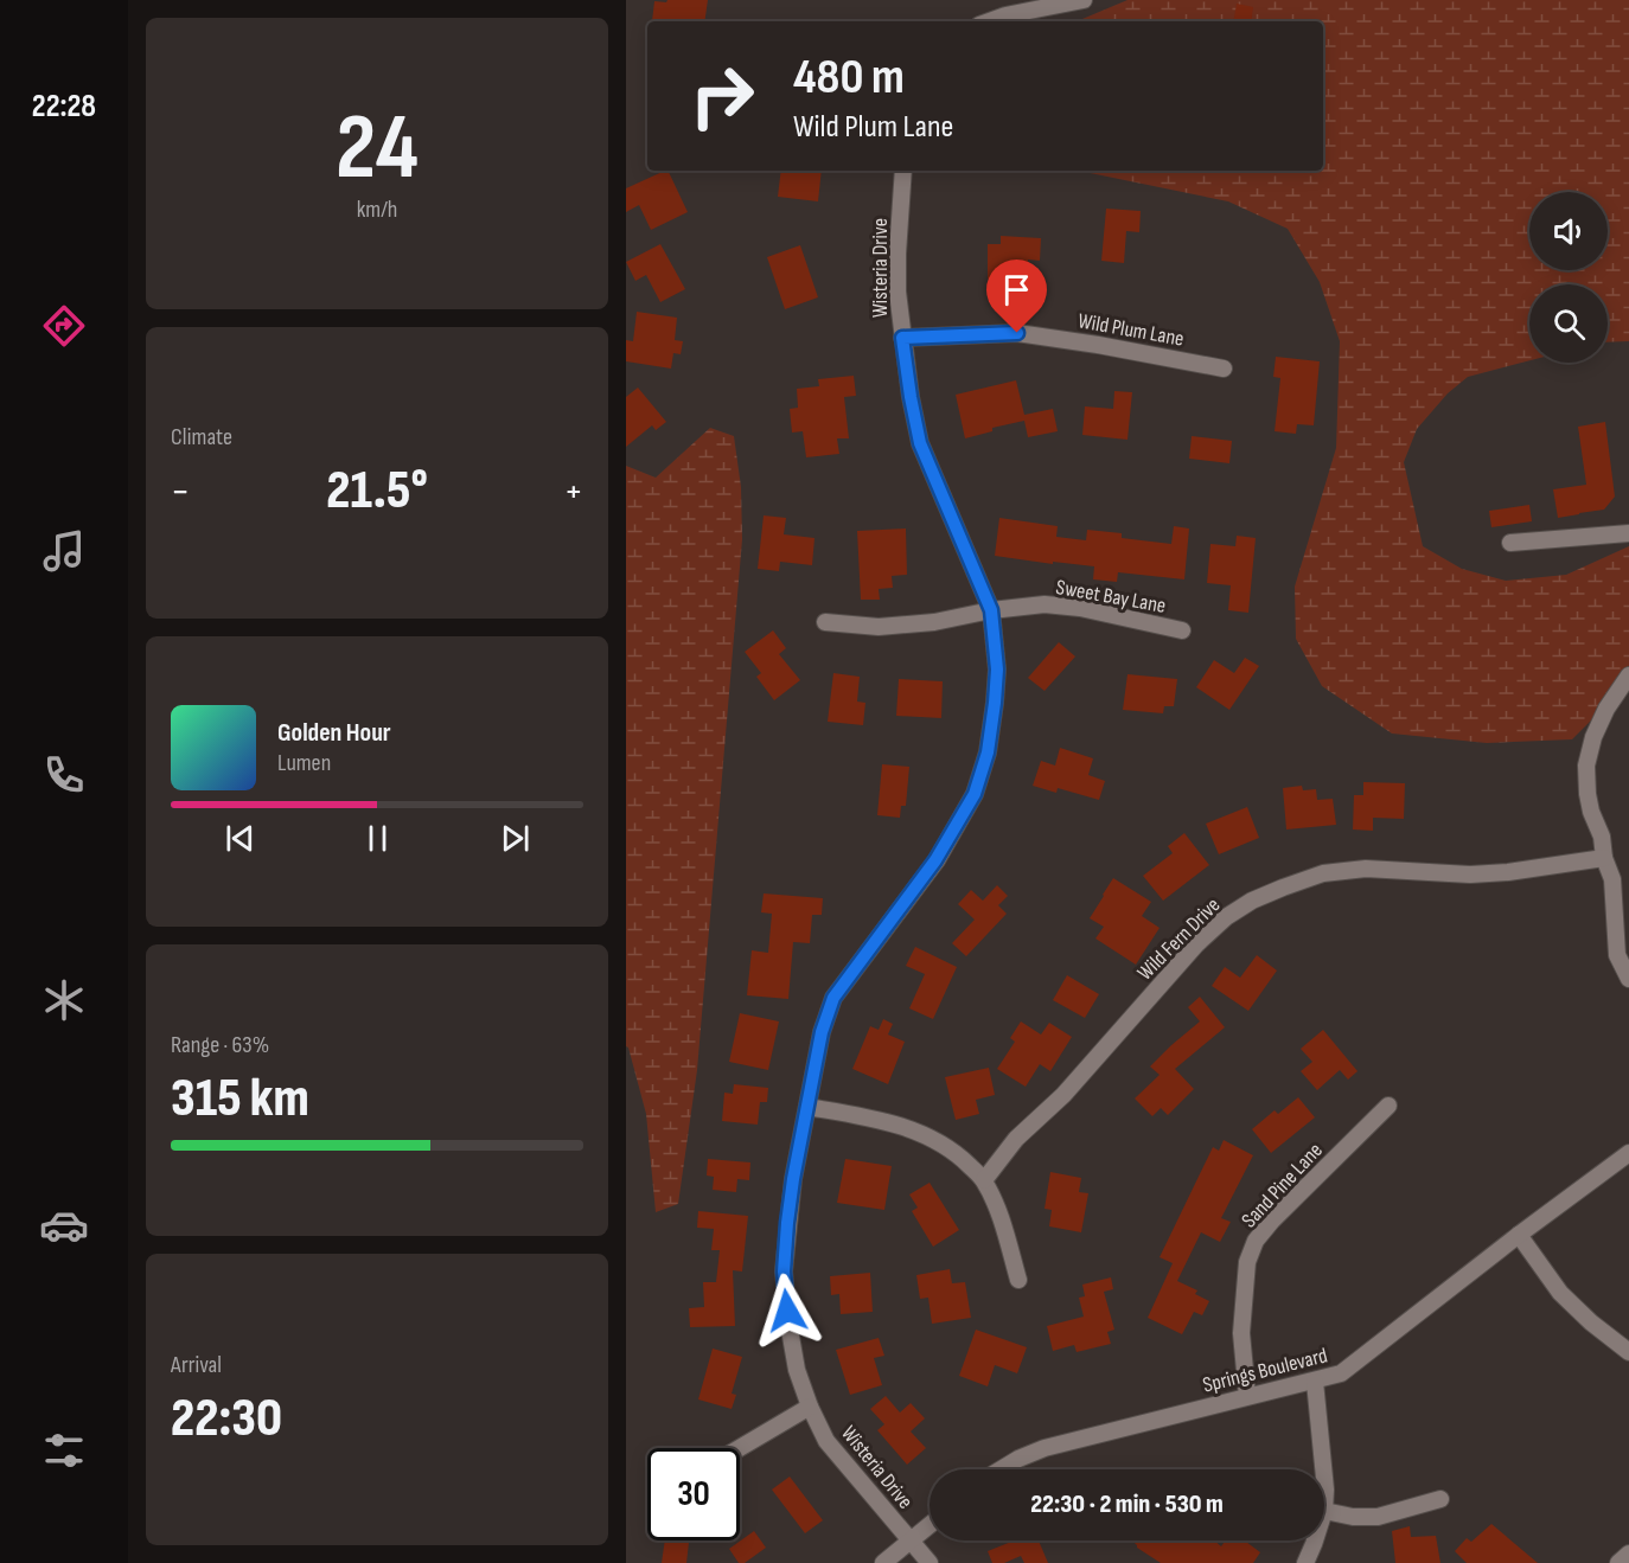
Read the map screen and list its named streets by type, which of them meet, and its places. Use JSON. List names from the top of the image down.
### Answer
{
  "streets": {
    "street": [
      "Wisteria Drive",
      "Wild Plum Lane",
      "Sweet Bay Lane",
      "Wild Fern Drive",
      "Sand Pine Lane",
      "Springs Boulevard"
    ]
  },
  "crossings": [
    ["Wisteria Drive", "Wild Plum Lane"],
    ["Wisteria Drive", "Sweet Bay Lane"],
    ["Sand Pine Lane", "Springs Boulevard"]
  ],
  "page": {
    "tabs": "22:28",
    "tile": [
      ["24", "km/h"],
      "Climate",
      ["Range · 63%", "315 km"],
      ["Arrival", "22:30"]
    ],
    "turn": ["480 m", "Wild Plum Lane"],
    "heat": ["−", "21.5°", "+"],
    "song": ["Golden Hour", "Lumen"],
    "limit": "30",
    "trip": "22:30 · 2 min · 530 m"
  }
}
